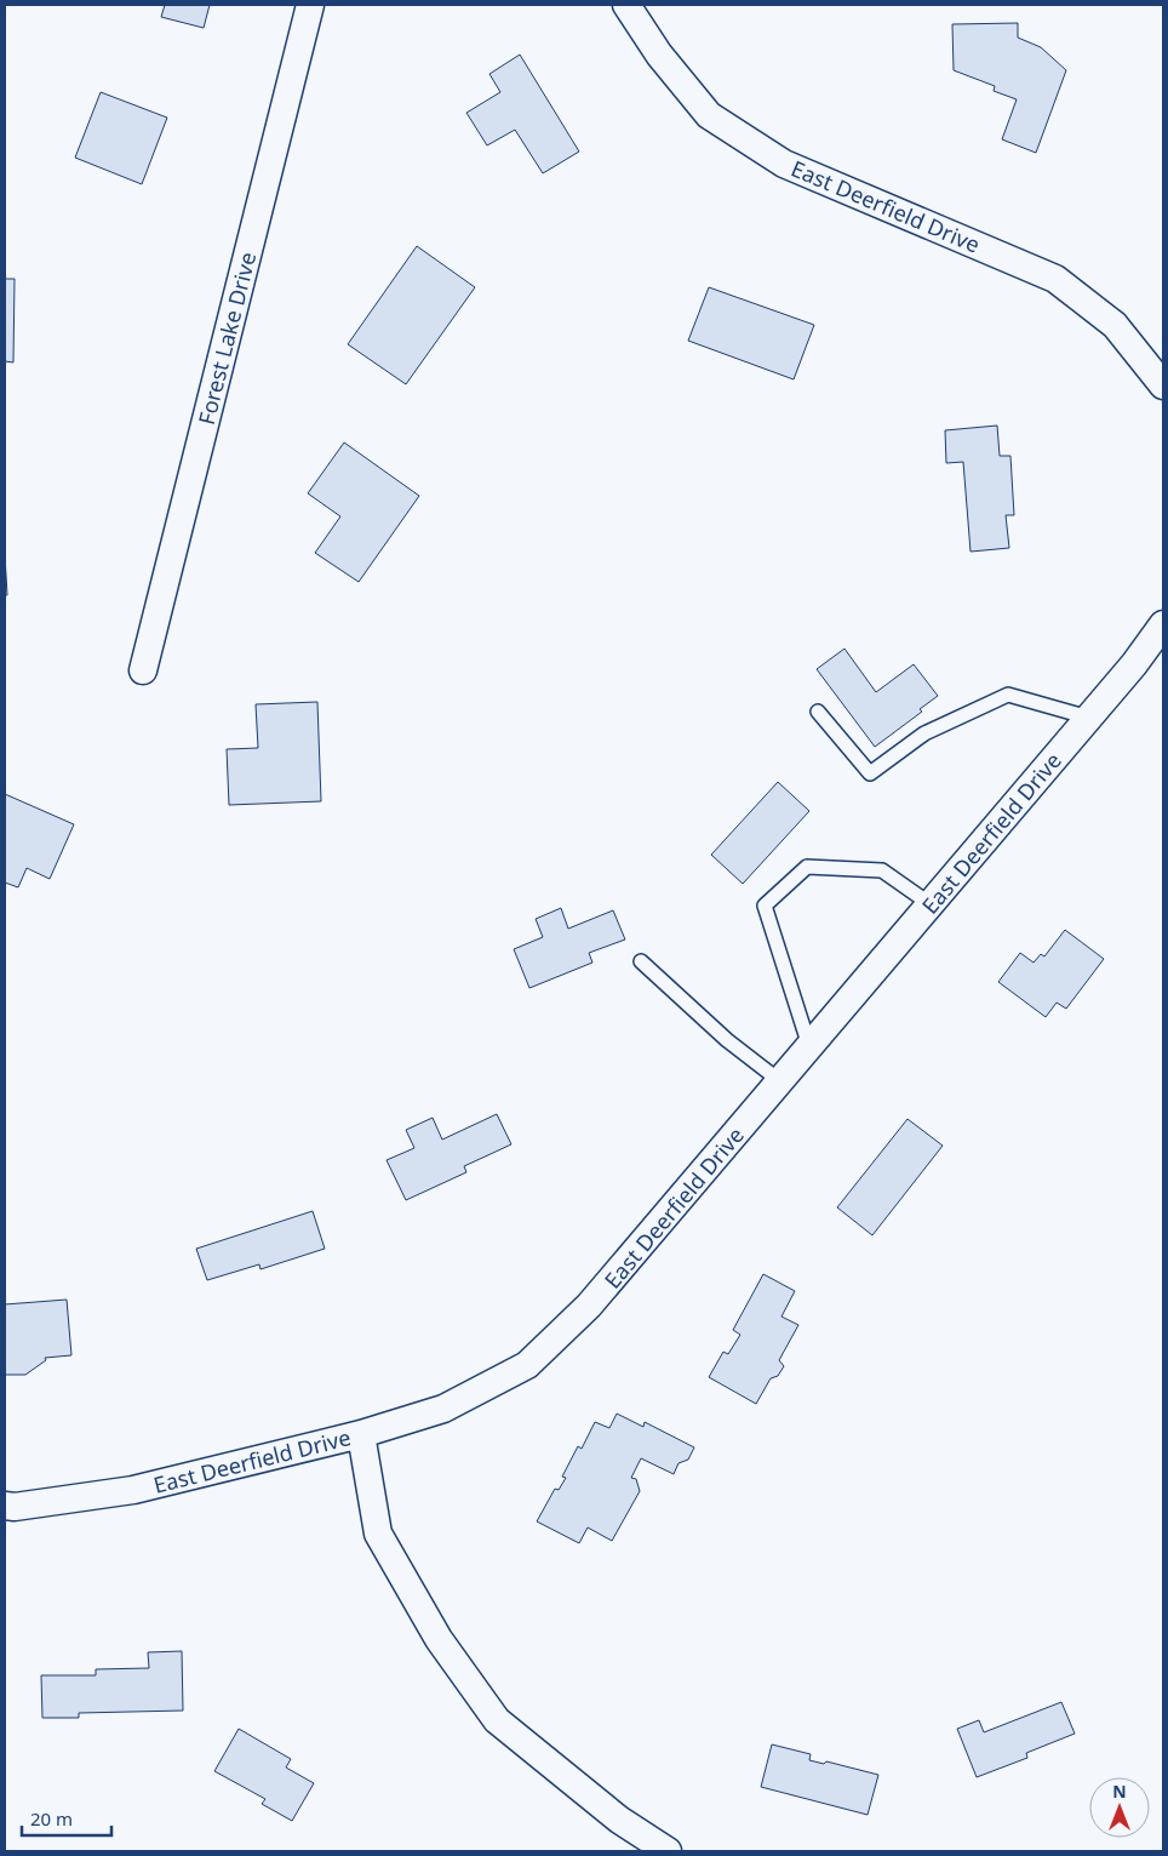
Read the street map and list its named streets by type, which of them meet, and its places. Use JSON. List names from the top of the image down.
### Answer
{
  "streets": {
    "street": ["East Deerfield Drive", "Forest Lake Drive"]
  },
  "scale_bar": "20 m",
  "north": "top"
}
